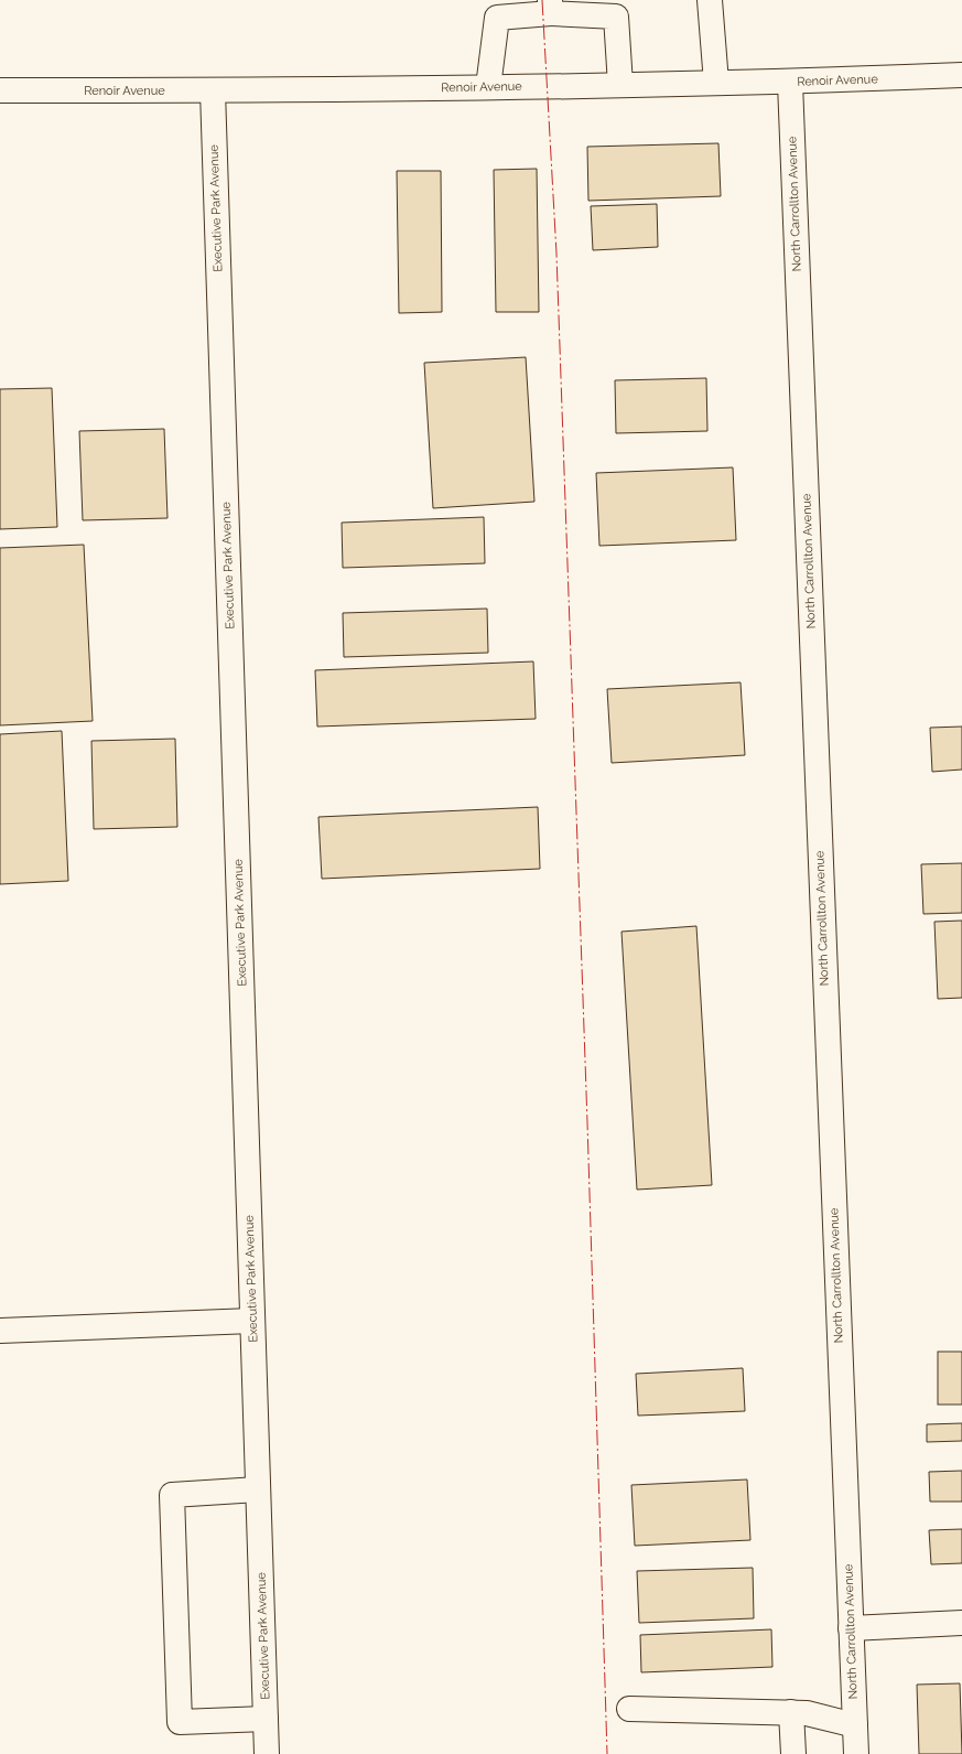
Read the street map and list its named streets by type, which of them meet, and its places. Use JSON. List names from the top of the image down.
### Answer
{
  "streets": {
    "street": ["Renoir Avenue", "North Carrollton Avenue", "Executive Park Avenue"]
  },
  "crossings": [
    ["Renoir Avenue", "North Carrollton Avenue"],
    ["Renoir Avenue", "Executive Park Avenue"]
  ]
}
